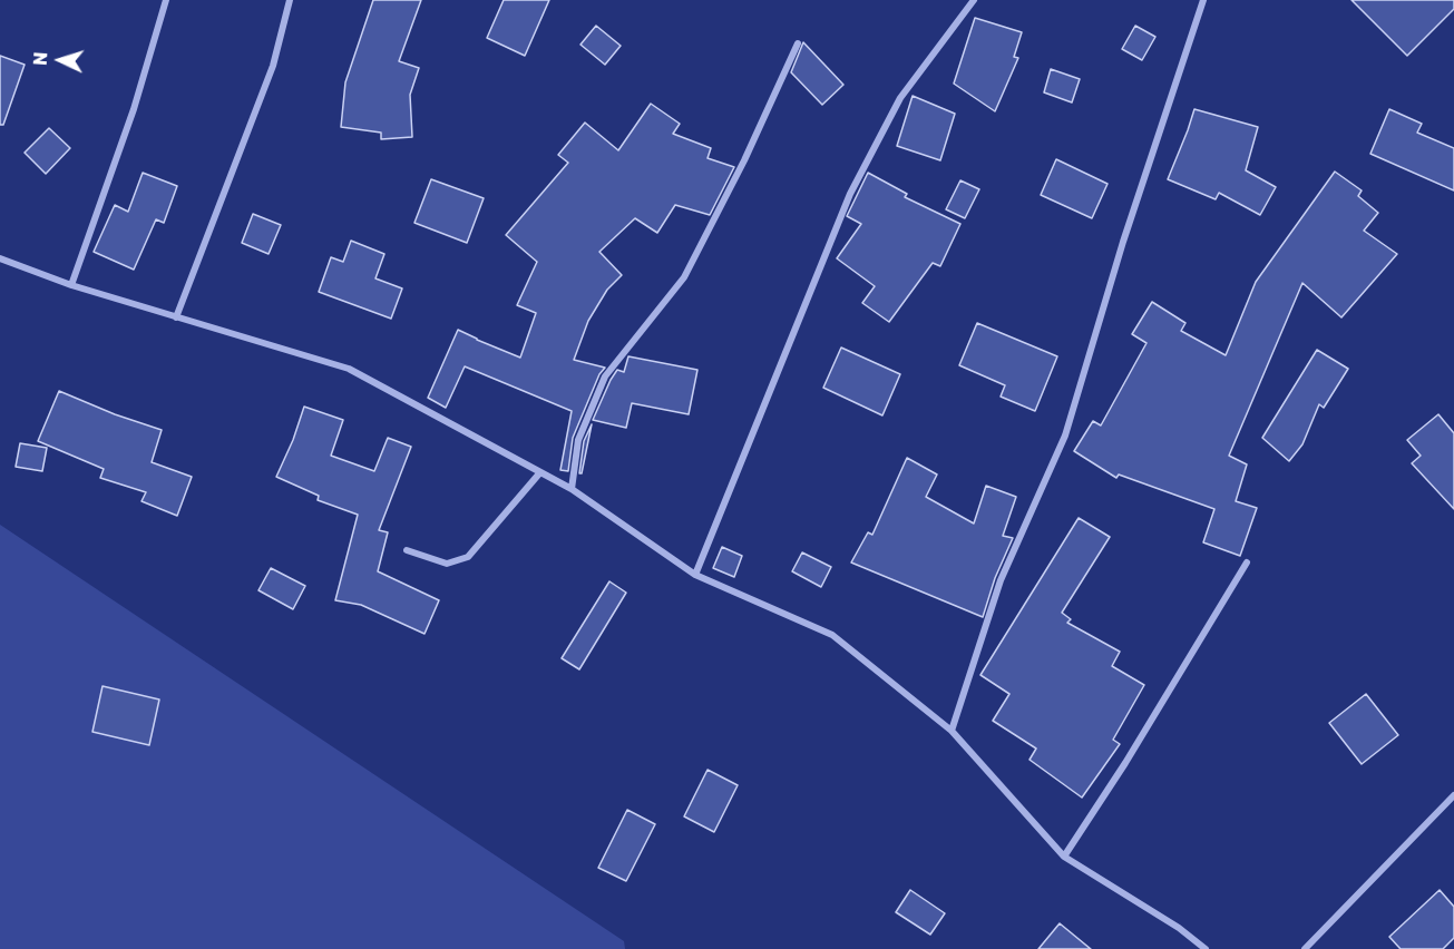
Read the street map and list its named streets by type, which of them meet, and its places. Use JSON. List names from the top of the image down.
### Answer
{
  "north": "left"
}
